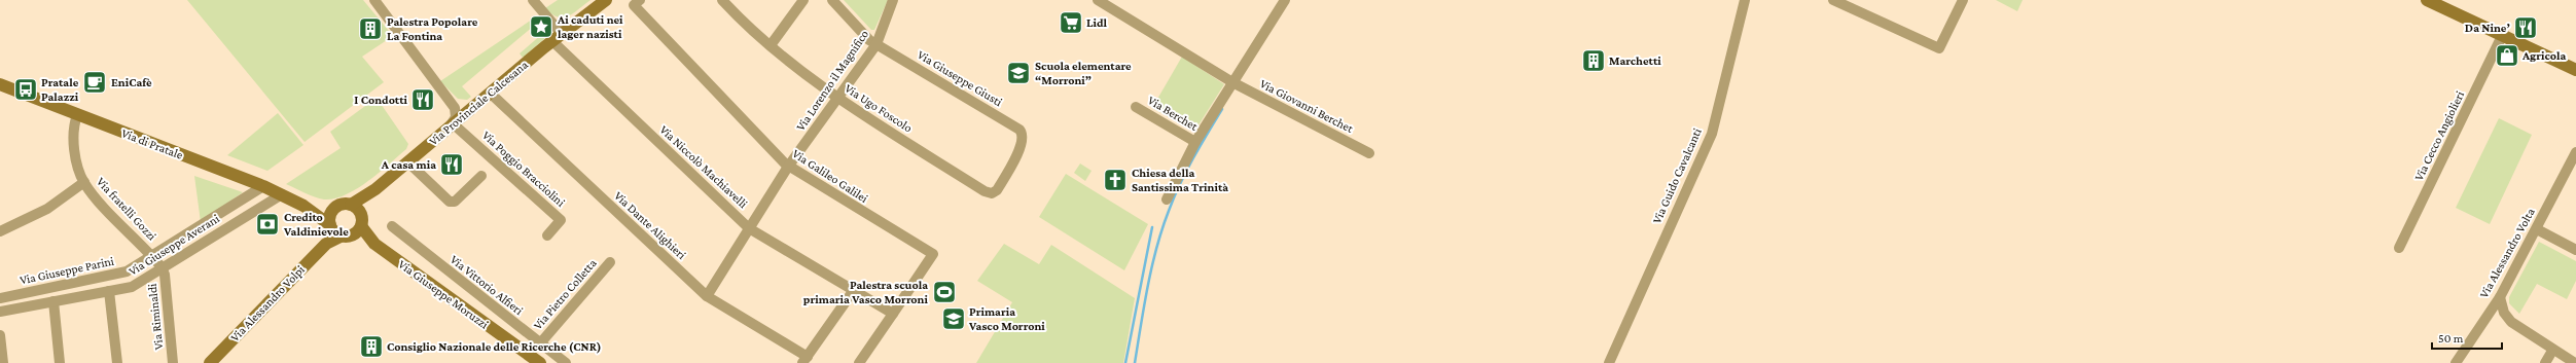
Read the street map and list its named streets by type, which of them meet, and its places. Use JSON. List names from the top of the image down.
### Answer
{
  "streets": {
    "main road": [
      "Via Provinciale Calcesana",
      "Via di Pratale",
      "Via Giuseppe Moruzzi",
      "Via Alessandro Volpi"
    ],
    "street": [
      "Via Giuseppe Giusti",
      "Via Lorenzo il Magnifico",
      "Via Giovanni Berchet",
      "Via Ugo Foscolo",
      "Via Berchet",
      "Via Cecco Angiolieri",
      "Via Niccolò Machiavelli",
      "Via Poggio Bracciolini",
      "Via Galileo Galilei",
      "Via Guido Cavalcanti",
      "Via fratelli Gozzi",
      "Via Dante Alighieri",
      "Via Giuseppe Averani",
      "Via Alessandro Volta",
      "Via Giuseppe Parini",
      "Via Vittorio Alfieri",
      "Via Pietro Colletta",
      "Via Riminaldi"
    ]
  },
  "crossings": [
    ["Via Giuseppe Giusti", "Via Lorenzo il Magnifico"],
    ["Via Giuseppe Giusti", "Via Ugo Foscolo"],
    ["Via Lorenzo il Magnifico", "Via Ugo Foscolo"],
    ["Via Lorenzo il Magnifico", "Via Niccolò Machiavelli"],
    ["Via Lorenzo il Magnifico", "Via Galileo Galilei"],
    ["Via Lorenzo il Magnifico", "Via Dante Alighieri"],
    ["Via Provinciale Calcesana", "Via di Pratale"],
    ["Via Provinciale Calcesana", "Via Niccolò Machiavelli"],
    ["Via Provinciale Calcesana", "Via Poggio Bracciolini"],
    ["Via Provinciale Calcesana", "Via Dante Alighieri"],
    ["Via Provinciale Calcesana", "Via Giuseppe Moruzzi"],
    ["Via Provinciale Calcesana", "Via Alessandro Volpi"],
    ["Via di Pratale", "Via fratelli Gozzi"],
    ["Via di Pratale", "Via Giuseppe Averani"],
    ["Via di Pratale", "Via Giuseppe Parini"],
    ["Via di Pratale", "Via Giuseppe Moruzzi"],
    ["Via di Pratale", "Via Alessandro Volpi"],
    ["Via fratelli Gozzi", "Via Giuseppe Averani"],
    ["Via fratelli Gozzi", "Via Giuseppe Parini"],
    ["Via fratelli Gozzi", "Via Riminaldi"],
    ["Via Giuseppe Averani", "Via Riminaldi"],
    ["Via Vittorio Alfieri", "Via Pietro Colletta"],
    ["Via Giuseppe Moruzzi", "Via Alessandro Volpi"]
  ],
  "places": {
    "supermarket": ["Lidl"],
    "place": ["Ai caduti nei lager nazisti"],
    "restaurant": ["Da Nine’", "I Condotti", "A casa mia"],
    "building": ["Palestra Popolare La Fontina", "Marchetti", "Consiglio Nazionale delle Ricerche (CNR)"],
    "shop": ["Agricola"],
    "school or university": ["Scuola elementare “Morroni”", "Primaria Vasco Morroni"],
    "cafe": ["EniCafè"],
    "bus stop": ["Pratale Palazzi"],
    "church": ["Chiesa della Santissima Trinità"],
    "bank": ["Credito Valdinievole"],
    "sports": ["Palestra scuola primaria Vasco Morroni"]
  },
  "scale_bar": "50 m"
}
